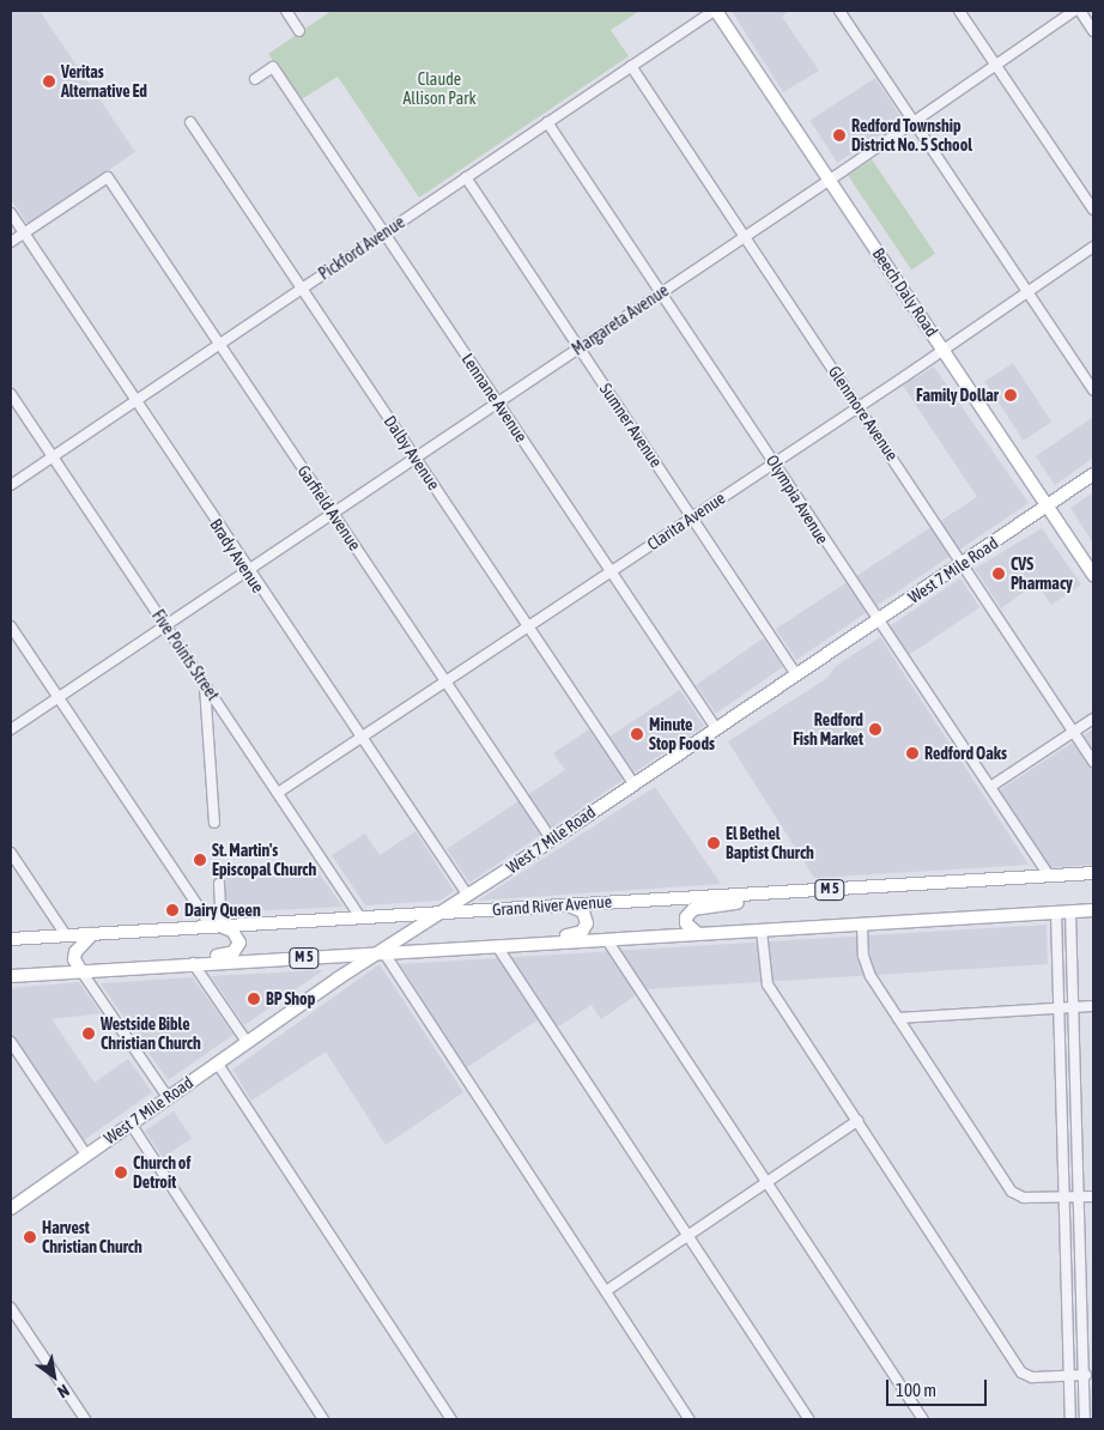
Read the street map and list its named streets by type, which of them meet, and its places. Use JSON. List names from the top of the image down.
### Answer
{
  "streets": {
    "main road": [
      "Beech Daly Road",
      "West 7 Mile Road",
      "M 5",
      "Grand River Avenue"
    ],
    "street": [
      "Pickford Avenue",
      "Margareta Avenue",
      "Lennane Avenue",
      "Glenmore Avenue",
      "Sumner Avenue",
      "Dalby Avenue",
      "Olympia Avenue",
      "Garfield Avenue",
      "Clarita Avenue",
      "Brady Avenue",
      "Five Points Street"
    ]
  },
  "crossings": [
    ["Pickford Avenue", "Beech Daly Road"],
    ["Pickford Avenue", "Lennane Avenue"],
    ["Pickford Avenue", "Glenmore Avenue"],
    ["Pickford Avenue", "Sumner Avenue"],
    ["Pickford Avenue", "Dalby Avenue"],
    ["Pickford Avenue", "Olympia Avenue"],
    ["Pickford Avenue", "Garfield Avenue"],
    ["Pickford Avenue", "Brady Avenue"],
    ["Pickford Avenue", "Five Points Street"],
    ["Beech Daly Road", "Margareta Avenue"],
    ["Beech Daly Road", "Clarita Avenue"],
    ["Beech Daly Road", "West 7 Mile Road"],
    ["Margareta Avenue", "Lennane Avenue"],
    ["Margareta Avenue", "Glenmore Avenue"],
    ["Margareta Avenue", "Sumner Avenue"],
    ["Margareta Avenue", "Dalby Avenue"],
    ["Margareta Avenue", "Olympia Avenue"],
    ["Margareta Avenue", "Garfield Avenue"],
    ["Margareta Avenue", "Brady Avenue"],
    ["Margareta Avenue", "Five Points Street"],
    ["Lennane Avenue", "Clarita Avenue"],
    ["Lennane Avenue", "West 7 Mile Road"],
    ["Glenmore Avenue", "Clarita Avenue"],
    ["Glenmore Avenue", "West 7 Mile Road"],
    ["Sumner Avenue", "Clarita Avenue"],
    ["Sumner Avenue", "West 7 Mile Road"],
    ["Dalby Avenue", "Clarita Avenue"],
    ["Dalby Avenue", "West 7 Mile Road"],
    ["Olympia Avenue", "Clarita Avenue"],
    ["Olympia Avenue", "West 7 Mile Road"],
    ["Olympia Avenue", "Grand River Avenue"],
    ["Garfield Avenue", "Clarita Avenue"],
    ["Garfield Avenue", "Brady Avenue"],
    ["Garfield Avenue", "West 7 Mile Road"],
    ["Clarita Avenue", "Brady Avenue"],
    ["Clarita Avenue", "Five Points Street"],
    ["Brady Avenue", "West 7 Mile Road"],
    ["West 7 Mile Road", "M 5"],
    ["West 7 Mile Road", "Grand River Avenue"],
    ["Five Points Street", "Grand River Avenue"]
  ],
  "parks": ["Claude Allison Park"],
  "places": [
    "Veritas Alternative Ed",
    "Redford Township District No. 5 School",
    "Family Dollar",
    "CVS Pharmacy",
    "Redford Fish Market",
    "Minute Stop Foods",
    "Redford Oaks",
    "El Bethel Baptist Church",
    "St. Martin's Episcopal Church",
    "Dairy Queen",
    "BP Shop",
    "Westside Bible Christian Church",
    "Church of Detroit",
    "Harvest Christian Church"
  ],
  "scale_bar": "100 m",
  "north": "bottom right"
}
